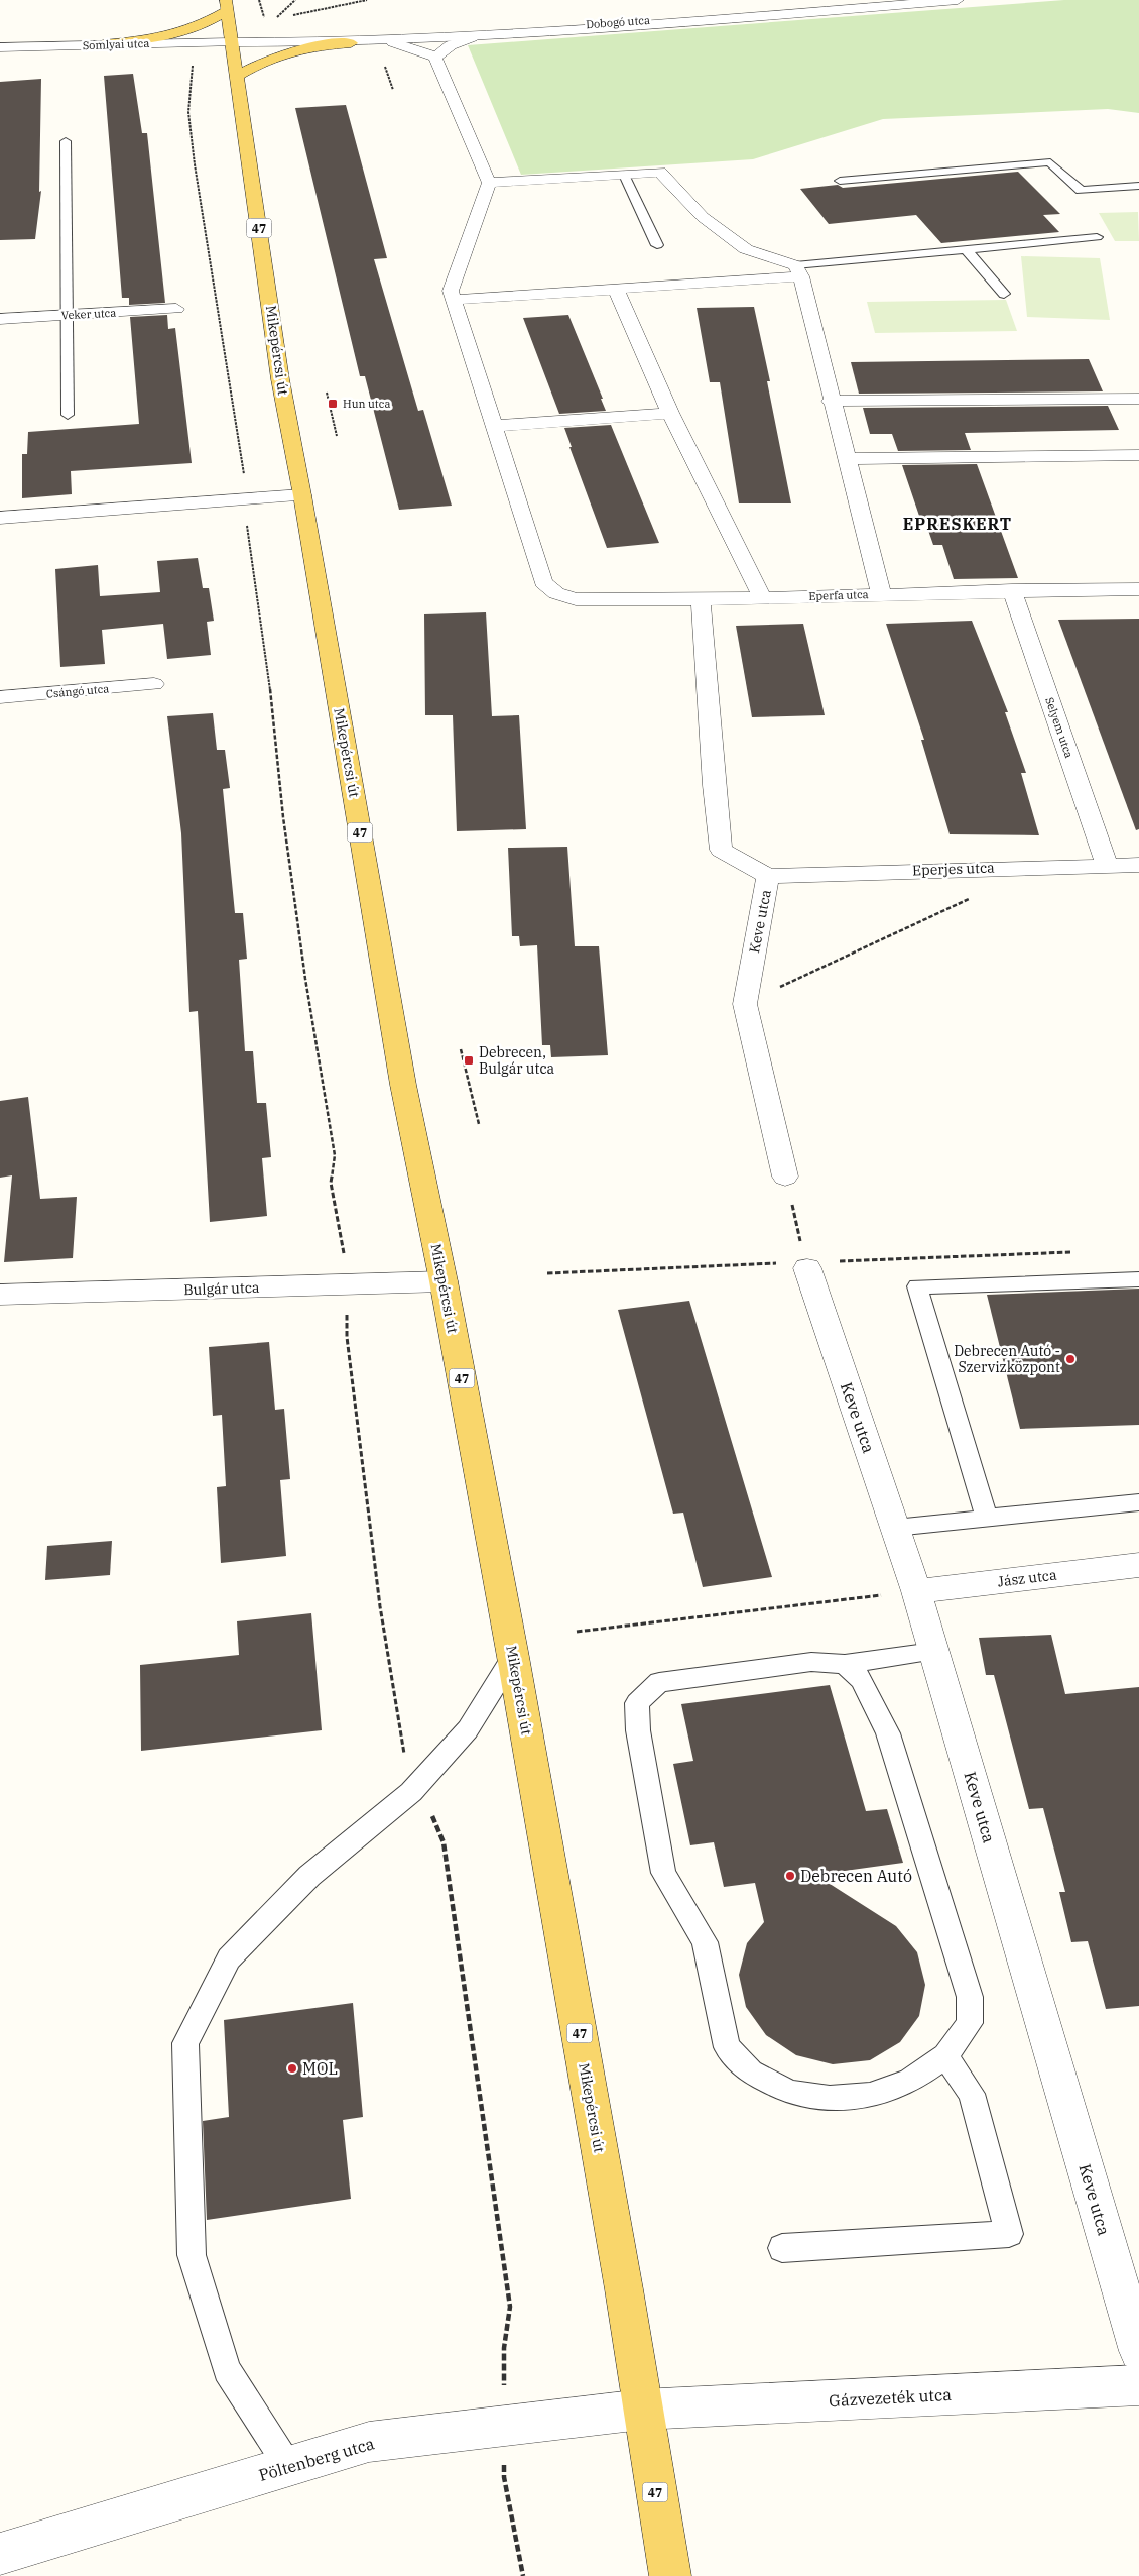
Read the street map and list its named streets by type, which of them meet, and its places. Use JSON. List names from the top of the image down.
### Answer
{
  "streets": {
    "main road": ["47", "Mikepércsi út"],
    "street": [
      "Dobogó utca",
      "Somlyai utca",
      "Veker utca",
      "Eperfa utca",
      "Csángó utca",
      "Selyem utca",
      "Eperjes utca",
      "Keve utca",
      "Bulgár utca",
      "Jász utca",
      "Gázvezeték utca",
      "Pöltenberg utca"
    ]
  },
  "crossings": [
    ["Dobogó utca", "Somlyai utca"],
    ["Dobogó utca", "Mikepércsi út"],
    ["Somlyai utca", "Mikepércsi út"],
    ["Mikepércsi út", "Bulgár utca"],
    ["Mikepércsi út", "Gázvezeték utca"],
    ["Mikepércsi út", "Pöltenberg utca"],
    ["Eperfa utca", "Selyem utca"],
    ["Eperfa utca", "Keve utca"],
    ["Selyem utca", "Eperjes utca"],
    ["Eperjes utca", "Keve utca"],
    ["Keve utca", "Jász utca"],
    ["Gázvezeték utca", "Pöltenberg utca"]
  ],
  "districts": ["EPRESKERT"],
  "places": {
    "transit": ["Hun utca", "Debrecen, Bulgár utca"],
    "other": ["Debrecen Autó - Szervizközpont", "Debrecen Autó", "MOL"]
  }
}
